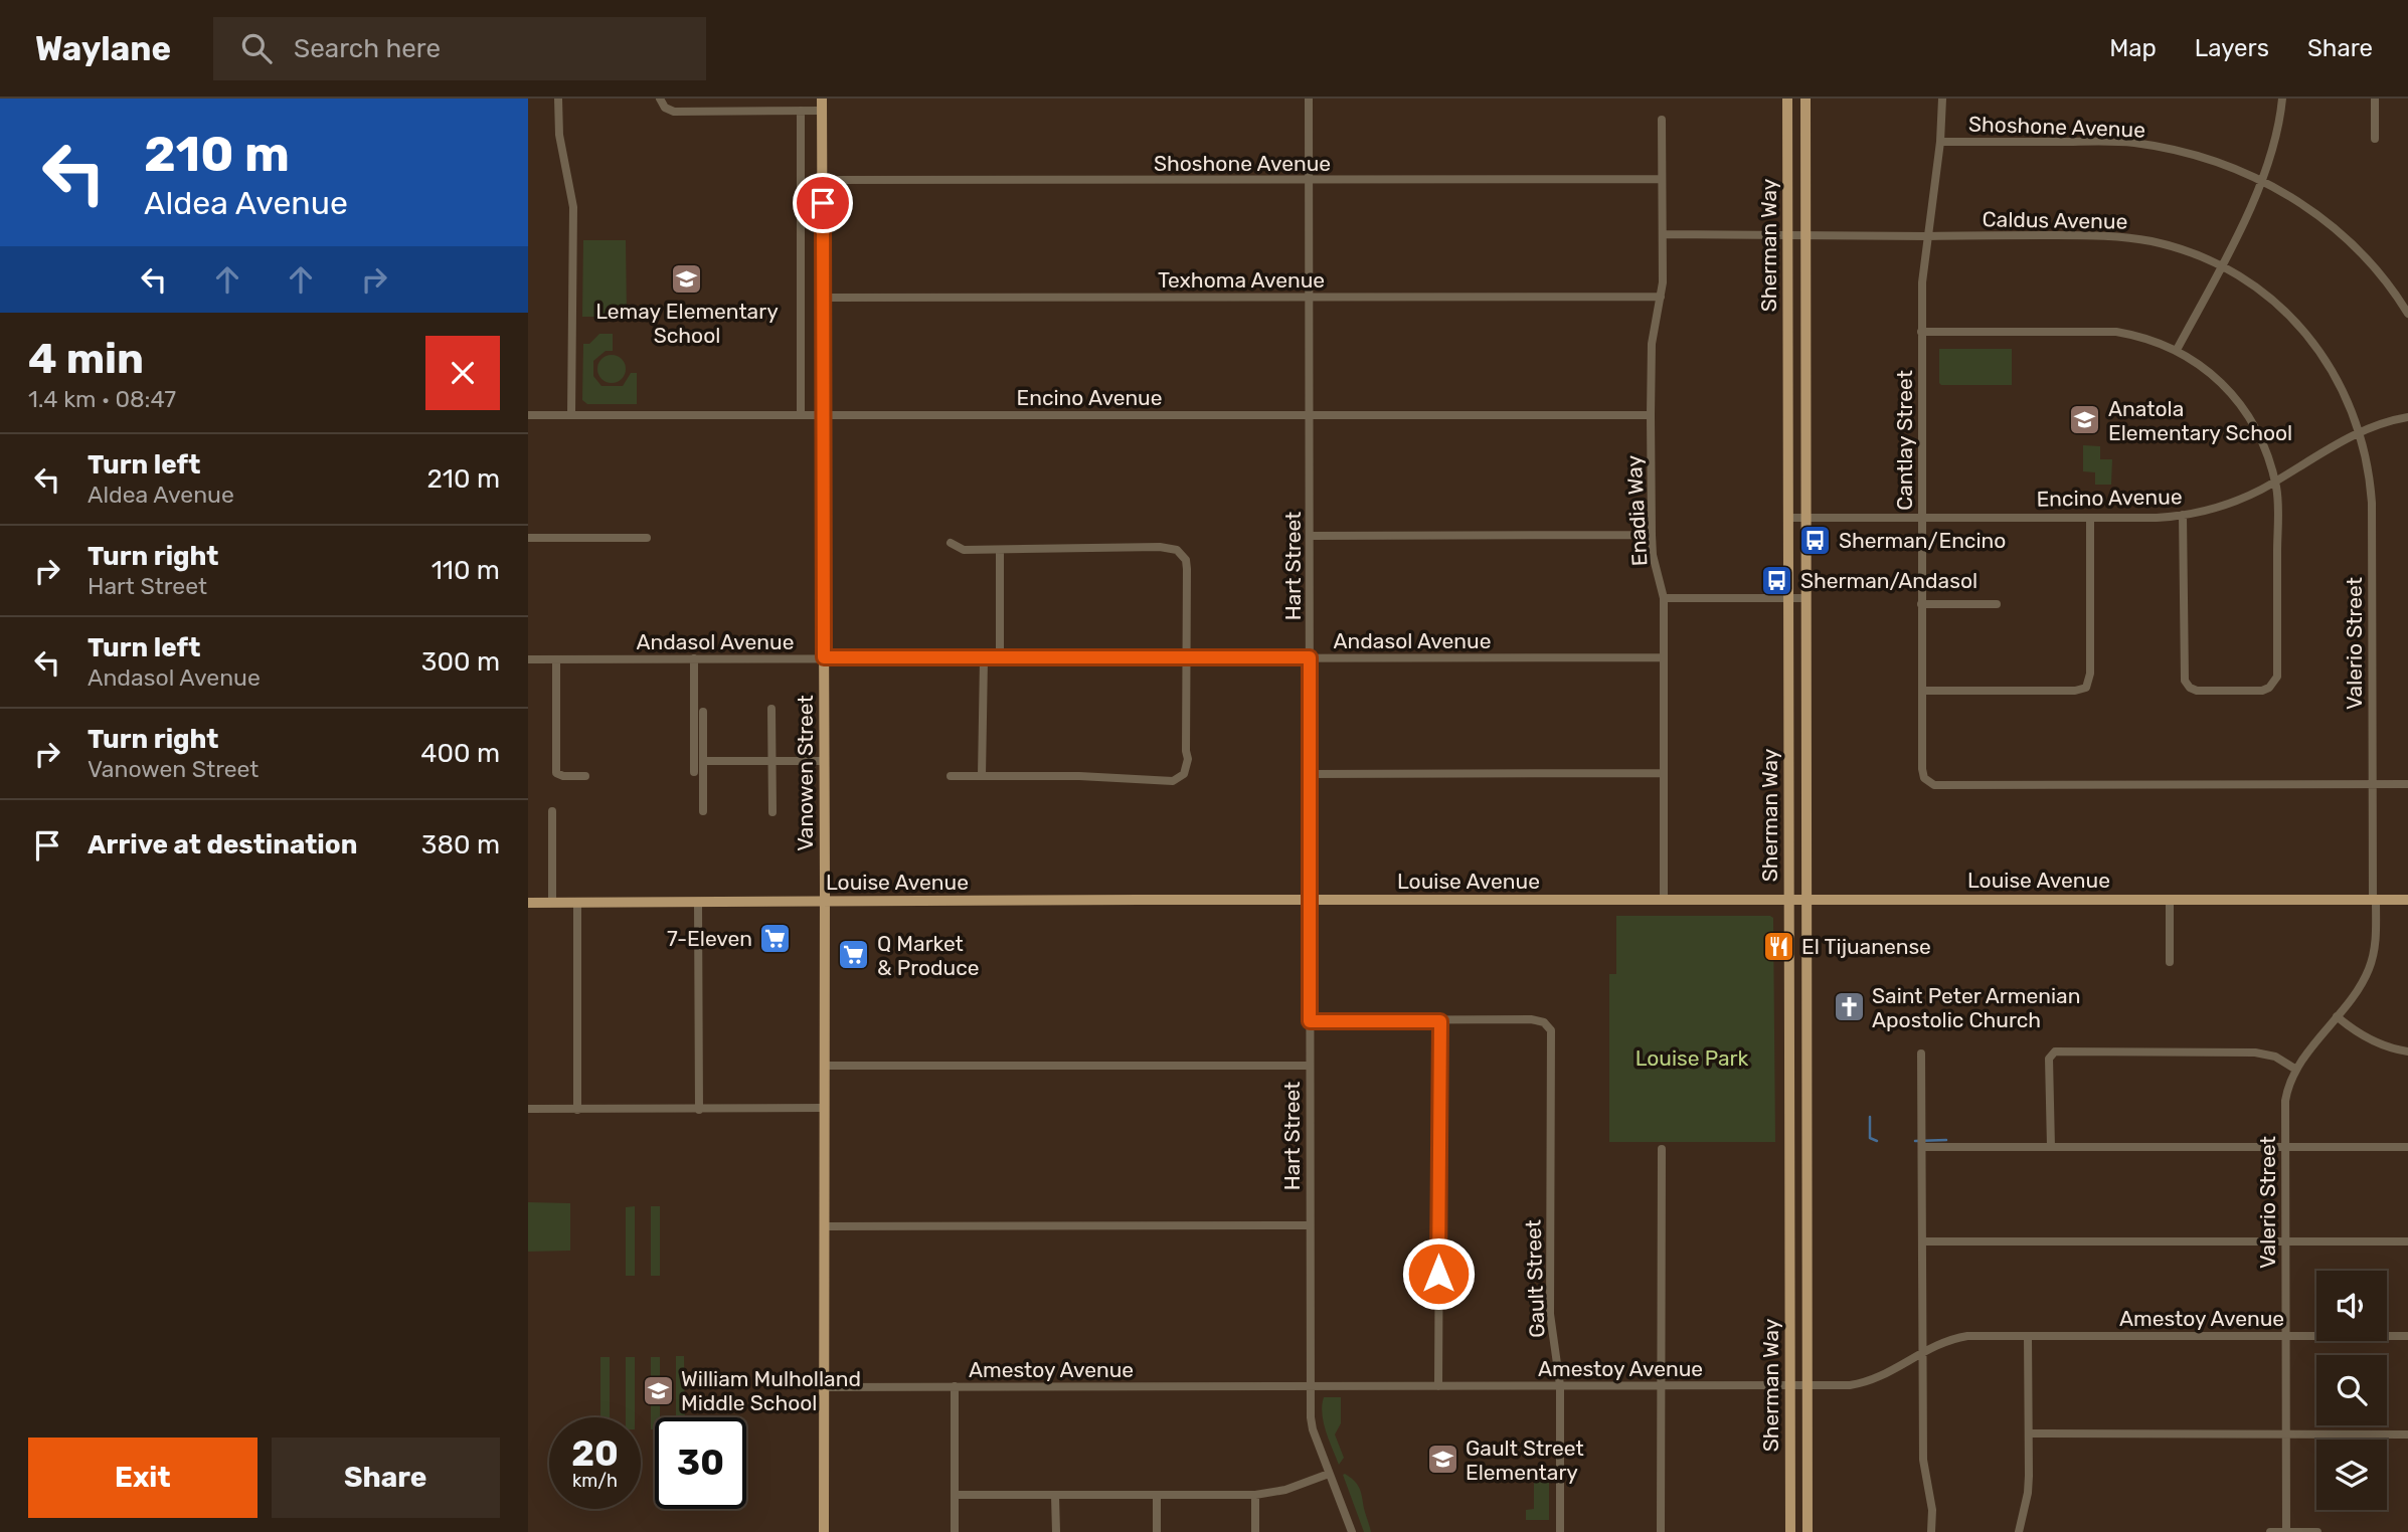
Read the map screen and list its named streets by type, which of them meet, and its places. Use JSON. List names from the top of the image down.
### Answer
{
  "streets": {
    "main road": ["Sherman Way", "Vanowen Street", "Louise Avenue"],
    "street": [
      "Shoshone Avenue",
      "Caldus Avenue",
      "Texhoma Avenue",
      "Encino Avenue",
      "Cantlay Street",
      "Enadia Way",
      "Hart Street",
      "Andasol Avenue",
      "Valerio Street",
      "Gault Street",
      "Amestoy Avenue"
    ]
  },
  "crossings": [
    ["Shoshone Avenue", "Cantlay Street"],
    ["Shoshone Avenue", "Enadia Way"],
    ["Shoshone Avenue", "Hart Street"],
    ["Shoshone Avenue", "Vanowen Street"],
    ["Caldus Avenue", "Sherman Way"],
    ["Caldus Avenue", "Encino Avenue"],
    ["Caldus Avenue", "Cantlay Street"],
    ["Caldus Avenue", "Enadia Way"],
    ["Caldus Avenue", "Valerio Street"],
    ["Sherman Way", "Encino Avenue"],
    ["Sherman Way", "Louise Avenue"],
    ["Sherman Way", "Amestoy Avenue"],
    ["Texhoma Avenue", "Enadia Way"],
    ["Texhoma Avenue", "Hart Street"],
    ["Texhoma Avenue", "Vanowen Street"],
    ["Encino Avenue", "Cantlay Street"],
    ["Encino Avenue", "Enadia Way"],
    ["Encino Avenue", "Hart Street"],
    ["Encino Avenue", "Valerio Street"],
    ["Encino Avenue", "Vanowen Street"],
    ["Cantlay Street", "Valerio Street"],
    ["Enadia Way", "Andasol Avenue"],
    ["Enadia Way", "Louise Avenue"],
    ["Hart Street", "Andasol Avenue"],
    ["Hart Street", "Louise Avenue"],
    ["Hart Street", "Amestoy Avenue"],
    ["Andasol Avenue", "Vanowen Street"],
    ["Valerio Street", "Louise Avenue"],
    ["Valerio Street", "Amestoy Avenue"],
    ["Vanowen Street", "Louise Avenue"],
    ["Vanowen Street", "Amestoy Avenue"],
    ["Gault Street", "Amestoy Avenue"]
  ],
  "parks": ["Louise Park"],
  "places": {
    "school or university": [
      "Lemay Elementary School",
      "Anatola Elementary School",
      "William Mulholland Middle School",
      "Gault Street Elementary"
    ],
    "bus stop": ["Sherman/Encino", "Sherman/Andasol"],
    "supermarket": ["7-Eleven", "Q Market & Produce"],
    "restaurant": ["El Tijuanense"],
    "church": ["Saint Peter Armenian Apostolic Church"]
  },
  "page": {
    "header": "Waylane",
    "search": "Search here",
    "nav": ["Map", "Layers", "Share"],
    "turn": ["210 m", "Aldea Avenue"],
    "heading": ["4 min", "1.4 km · 08:47"],
    "list": [
      {
        "name": "Turn left",
        "note": "Aldea Avenue",
        "value": "210 m"
      },
      {
        "name": "Turn right",
        "note": "Hart Street",
        "value": "110 m"
      },
      {
        "name": "Turn left",
        "note": "Andasol Avenue",
        "value": "300 m"
      },
      {
        "name": "Turn right",
        "note": "Vanowen Street",
        "value": "400 m"
      },
      {
        "name": "Arrive at destination",
        "value": "380 m"
      }
    ],
    "speed": "20 km/h",
    "limit": "30",
    "buttons": ["Exit", "Share"]
  }
}
